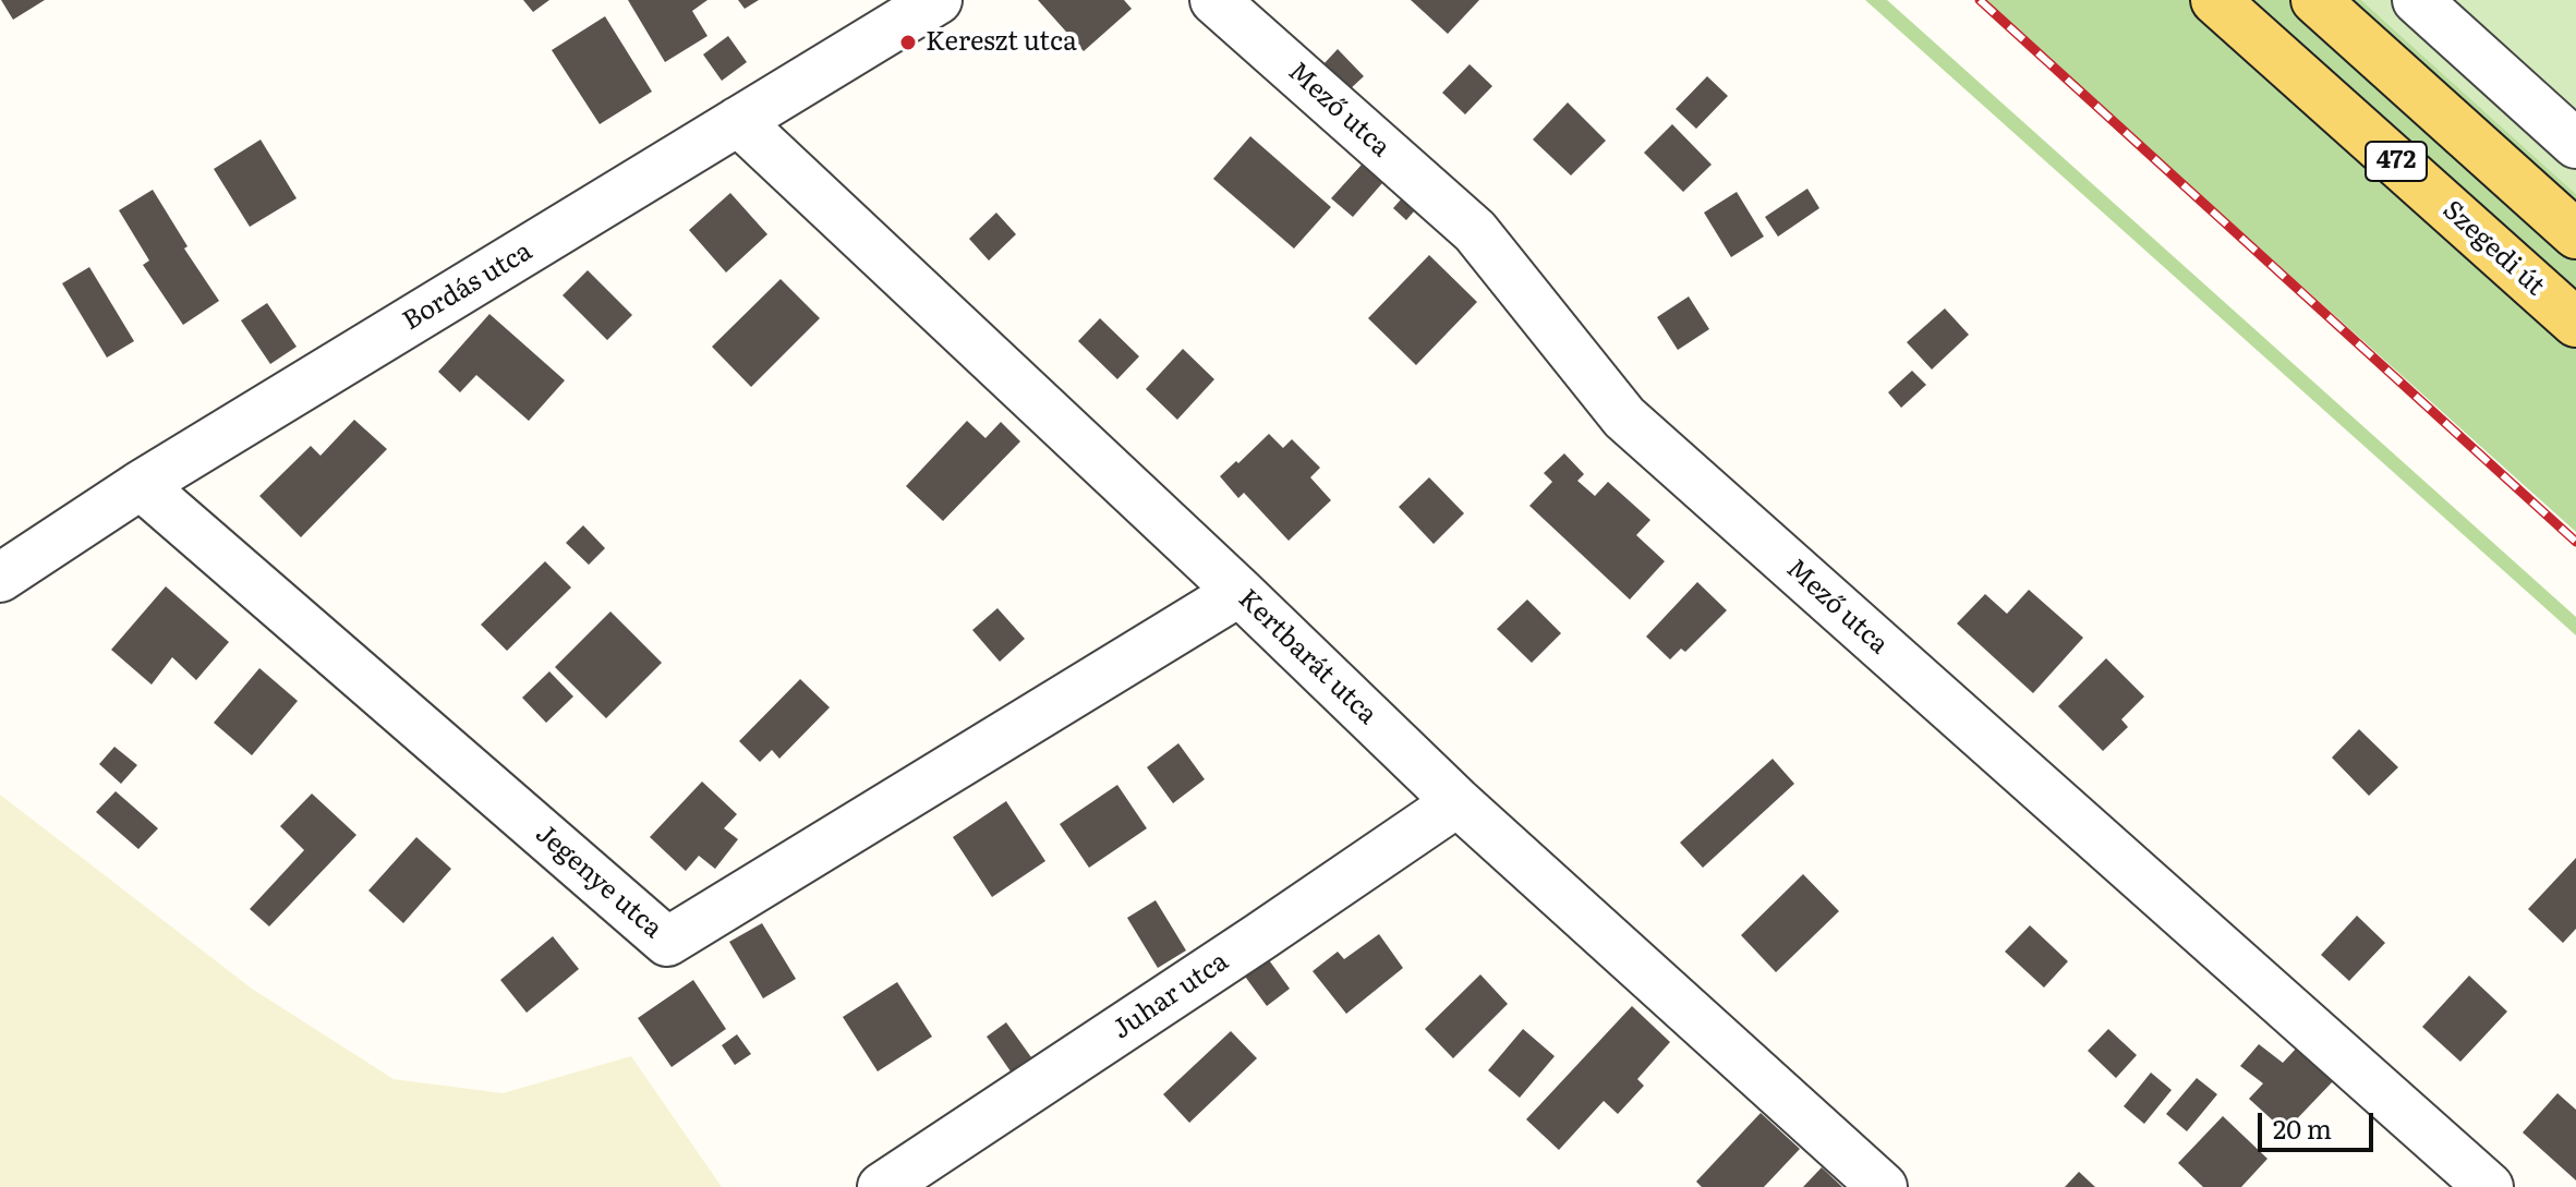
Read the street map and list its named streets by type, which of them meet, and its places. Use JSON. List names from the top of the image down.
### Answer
{
  "streets": {
    "main road": ["472", "Szegedi út"],
    "street": [
      "Mező utca",
      "Bordás utca",
      "Kertbarát utca",
      "Jegenye utca",
      "Juhar utca"
    ]
  },
  "crossings": [
    ["Bordás utca", "Kertbarát utca"],
    ["Bordás utca", "Jegenye utca"],
    ["Kertbarát utca", "Jegenye utca"],
    ["Kertbarát utca", "Juhar utca"]
  ],
  "places": ["Kereszt utca"],
  "scale_bar": "20 m"
}
